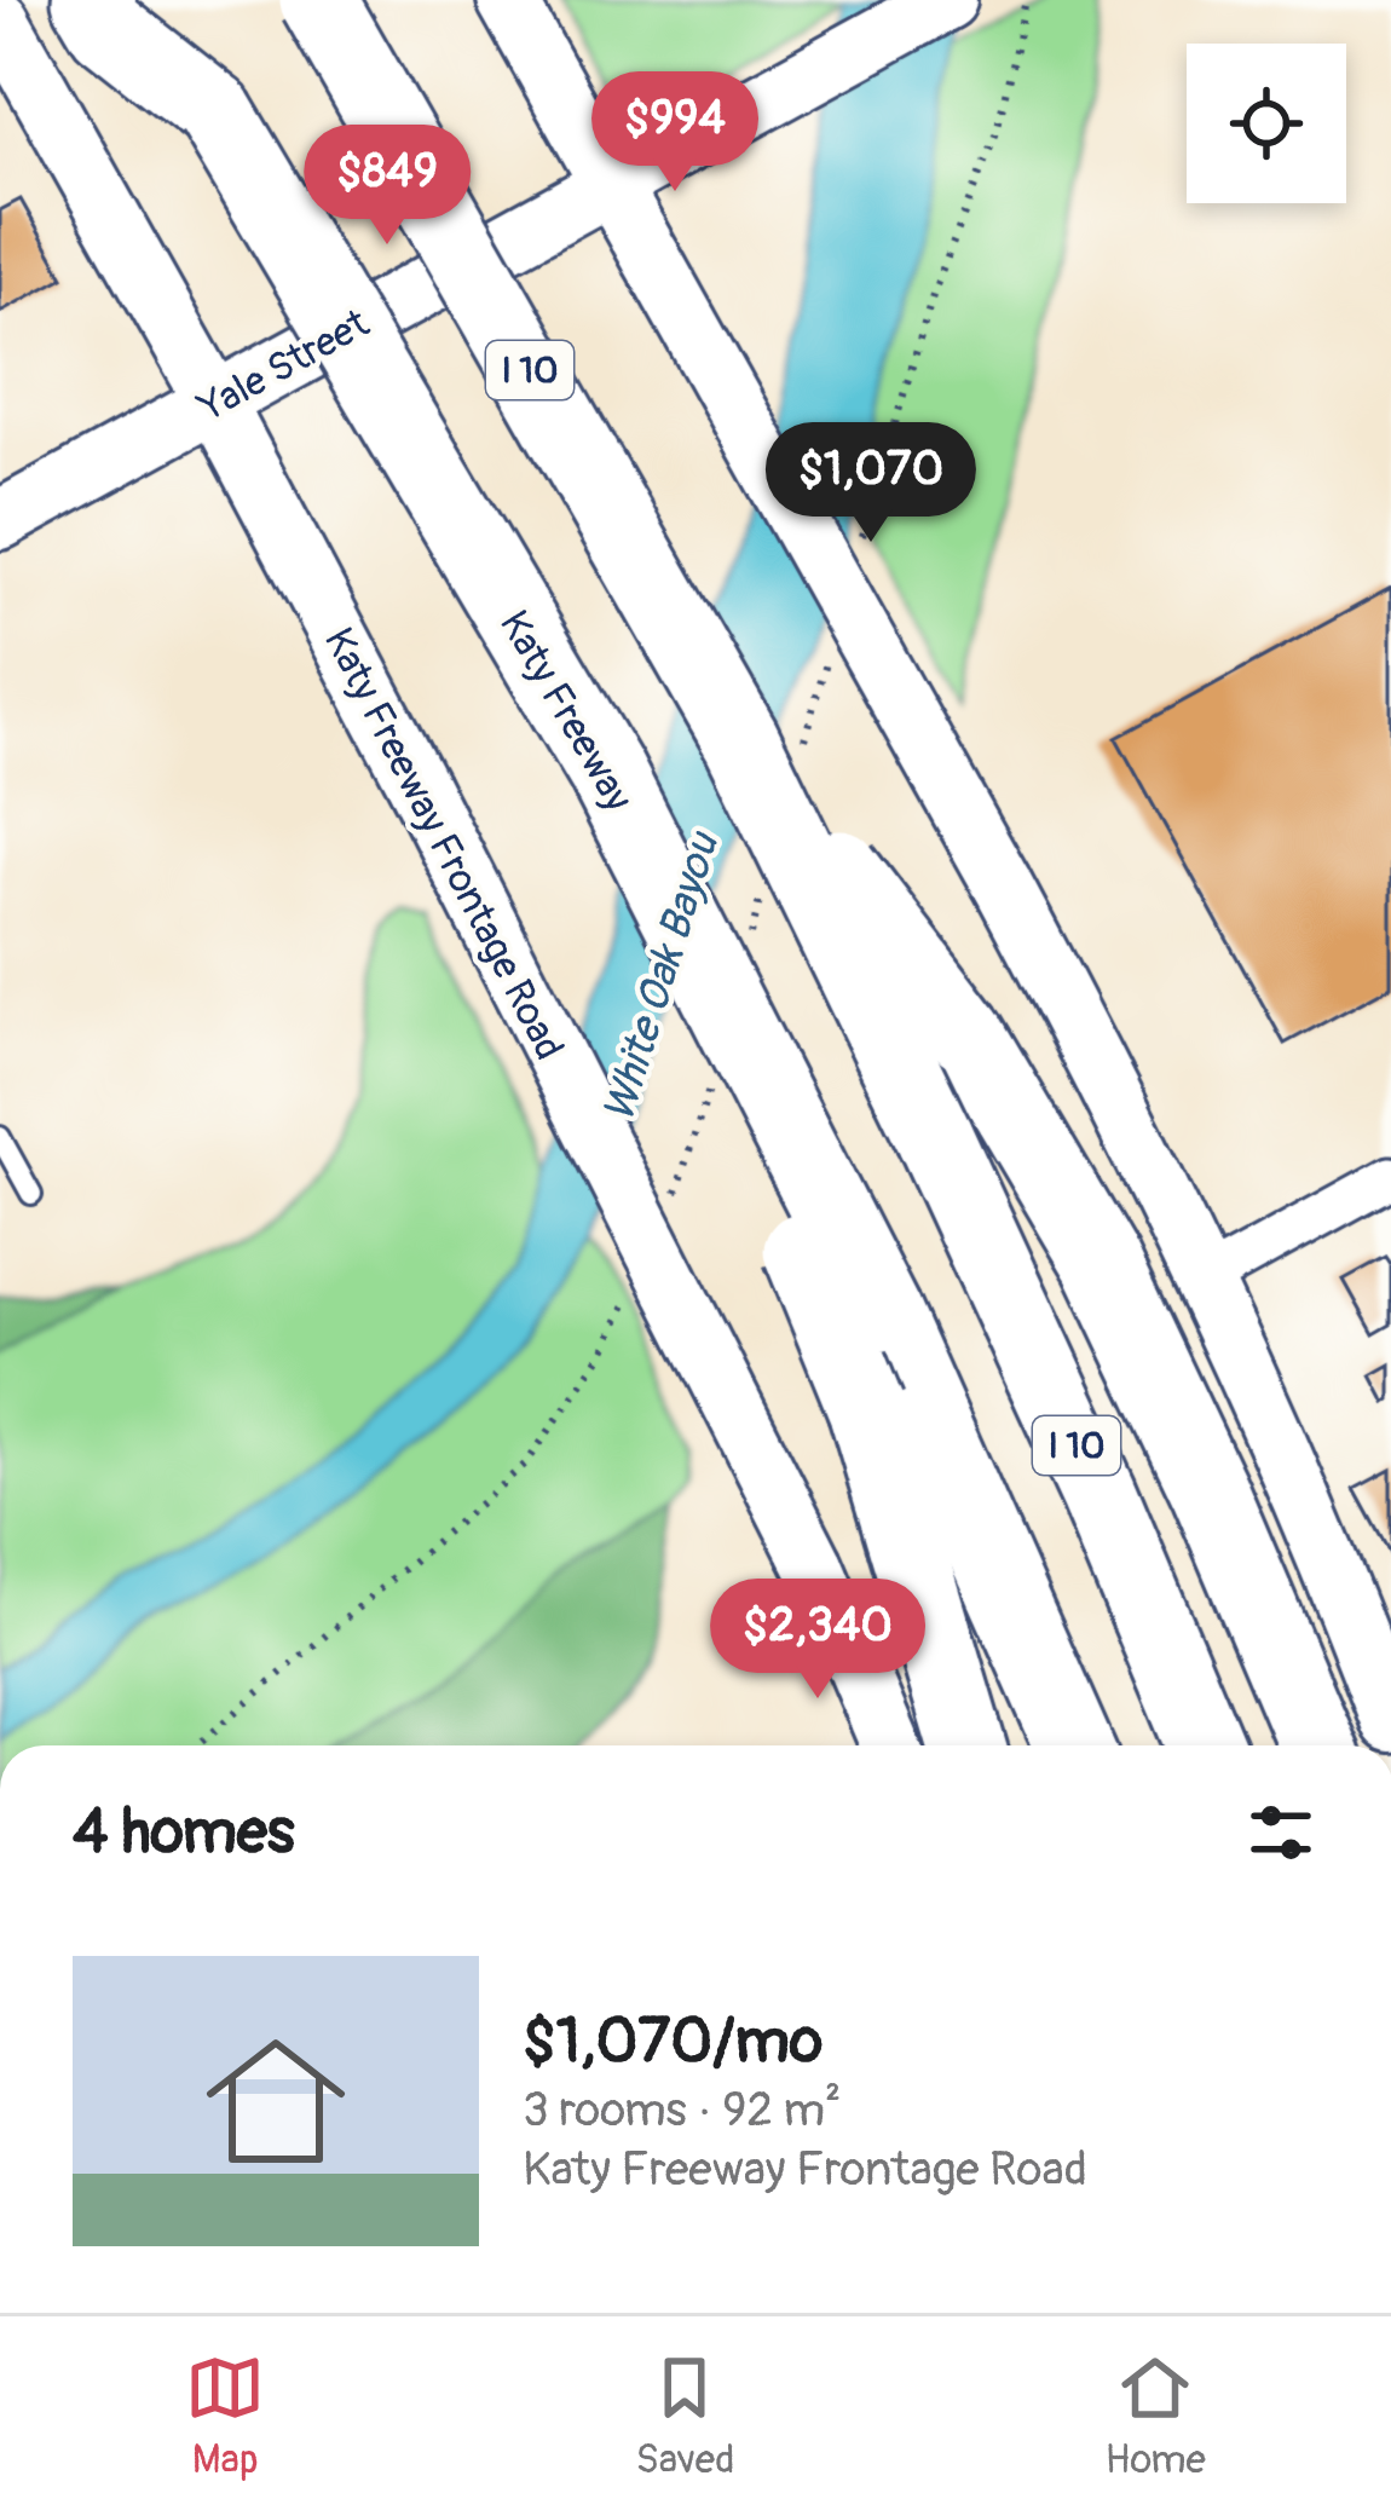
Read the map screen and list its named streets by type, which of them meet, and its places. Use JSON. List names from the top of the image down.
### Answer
{
  "streets": {
    "highway": ["I 10", "Katy Freeway"],
    "main road": ["Yale Street", "Katy Freeway Frontage Road"]
  },
  "crossings": [
    ["Yale Street", "Katy Freeway Frontage Road"]
  ],
  "water": ["White Oak Bayou"],
  "page": {
    "price": [
      "$994",
      "$849",
      "$1,070",
      "$2,340"
    ],
    "heading": "4 homes",
    "list": [
      {
        "name": "$1,070/mo",
        "note": "3 rooms · 92 m² · Katy Freeway Frontage Road"
      }
    ],
    "tabs": ["Map", "Saved", "Home"]
  }
}
